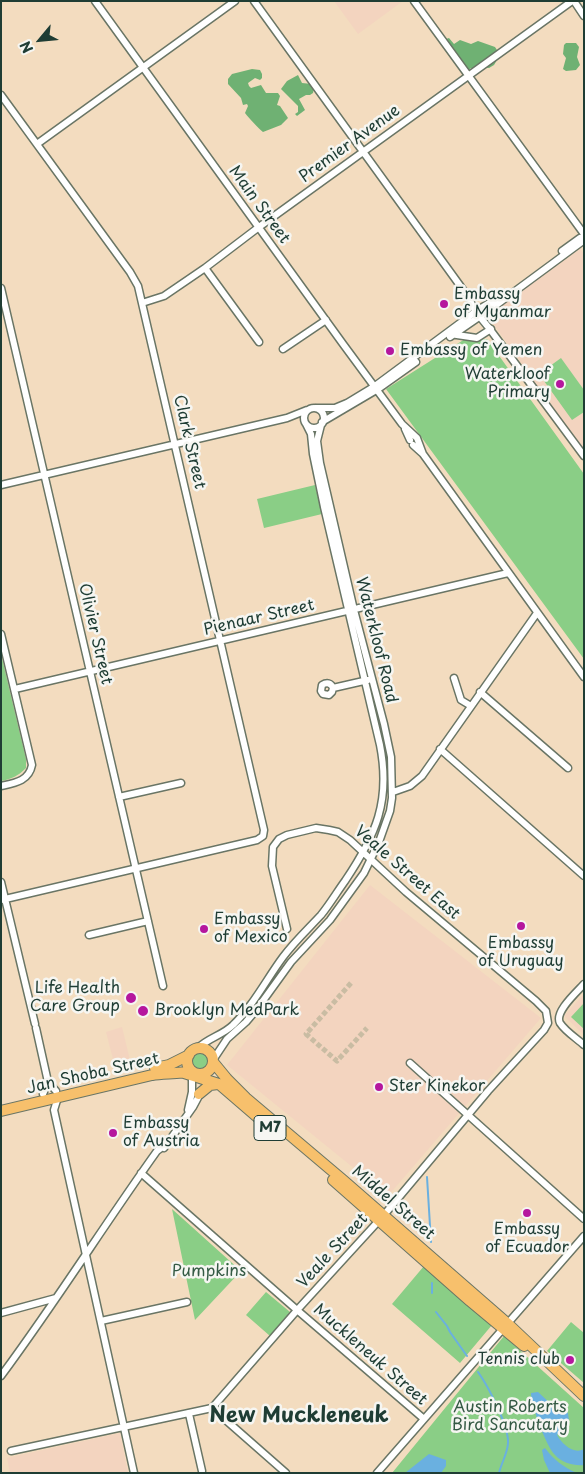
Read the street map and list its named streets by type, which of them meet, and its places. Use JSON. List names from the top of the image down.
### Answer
{
  "streets": {
    "main road": ["Jan Shoba Street", "M7", "Middel Street"],
    "street": [
      "Premier Avenue",
      "Main Street",
      "Clark Street",
      "Pienaar Street",
      "Olivier Street",
      "Waterkloof Road",
      "Veale Street East",
      "Veale Street",
      "Muckleneuk Street"
    ]
  },
  "crossings": [
    ["Premier Avenue", "Main Street"],
    ["Premier Avenue", "Clark Street"],
    ["Main Street", "Pienaar Street"],
    ["Clark Street", "Pienaar Street"],
    ["Clark Street", "Olivier Street"],
    ["Pienaar Street", "Olivier Street"],
    ["Pienaar Street", "Waterkloof Road"],
    ["Waterkloof Road", "Veale Street East"],
    ["Veale Street East", "Veale Street"],
    ["Jan Shoba Street", "M7"],
    ["Jan Shoba Street", "Middel Street"],
    ["M7", "Middel Street"],
    ["Middel Street", "Veale Street"],
    ["Veale Street", "Muckleneuk Street"]
  ],
  "districts": ["New Muckleneuk"],
  "parks": ["Pumpkins", "Austin Roberts Bird Sancutary"],
  "places": [
    "Embassy of Myanmar",
    "Embassy of Yemen",
    "Waterkloof Primary",
    "Embassy of Uruguay",
    "Embassy of Mexico",
    "Life Health Care Group",
    "Brooklyn MedPark",
    "Ster Kinekor",
    "Embassy of Austria",
    "Embassy of Ecuador",
    "Tennis club"
  ],
  "north": "bottom left"
}
